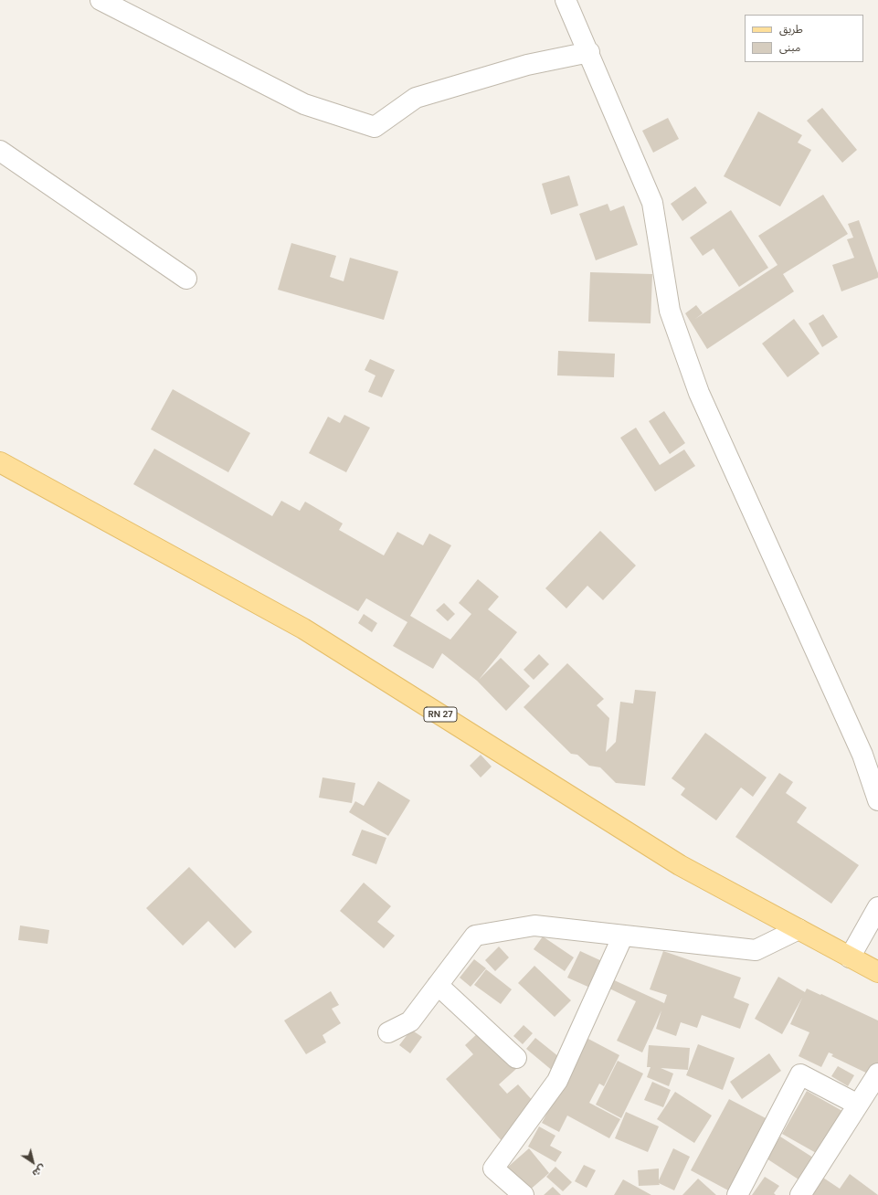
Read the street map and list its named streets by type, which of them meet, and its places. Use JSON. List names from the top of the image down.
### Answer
{
  "streets": {
    "main road": ["RN 27"]
  },
  "legend": ["طريق", "مبنى"],
  "north": "bottom right"
}
